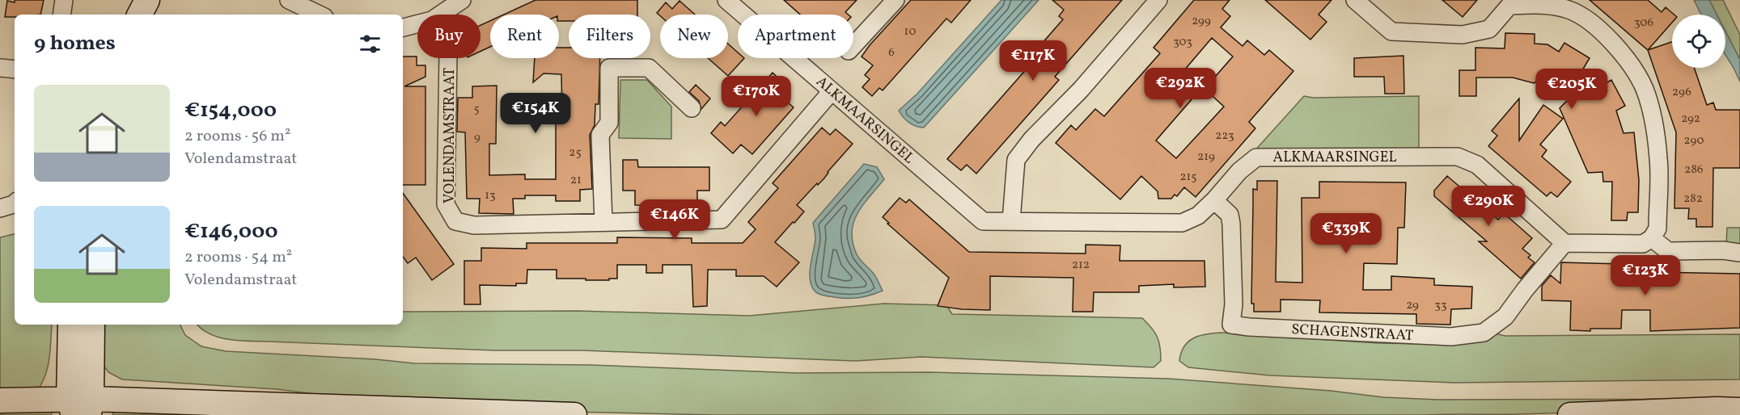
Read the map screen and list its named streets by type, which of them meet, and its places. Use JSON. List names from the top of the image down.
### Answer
{
  "streets": {
    "street": ["ALKMAARSINGEL", "VOLENDAMSTRAAT", "SCHAGENSTRAAT"]
  },
  "crossings": [
    ["ALKMAARSINGEL", "VOLENDAMSTRAAT"],
    ["ALKMAARSINGEL", "SCHAGENSTRAAT"]
  ],
  "house_numbers": [
    "299",
    "306",
    "10",
    "303",
    "6",
    "296",
    "5",
    "292",
    "223",
    "9",
    "290",
    "25",
    "219",
    "286",
    "215",
    "21",
    "13",
    "282",
    "212",
    "29",
    "33"
  ],
  "page": {
    "chip": [
      "Buy",
      "Rent",
      "Filters",
      "New",
      "Apartment"
    ],
    "heading": "9 homes",
    "price": [
      "€117K",
      "€292K",
      "€205K",
      "€170K",
      "€154K",
      "€290K",
      "€146K",
      "€339K",
      "€123K"
    ],
    "list": [
      {
        "name": "€154,000",
        "note": "2 rooms · 56 m² · Volendamstraat"
      },
      {
        "name": "€146,000",
        "note": "2 rooms · 54 m² · Volendamstraat"
      }
    ]
  }
}
